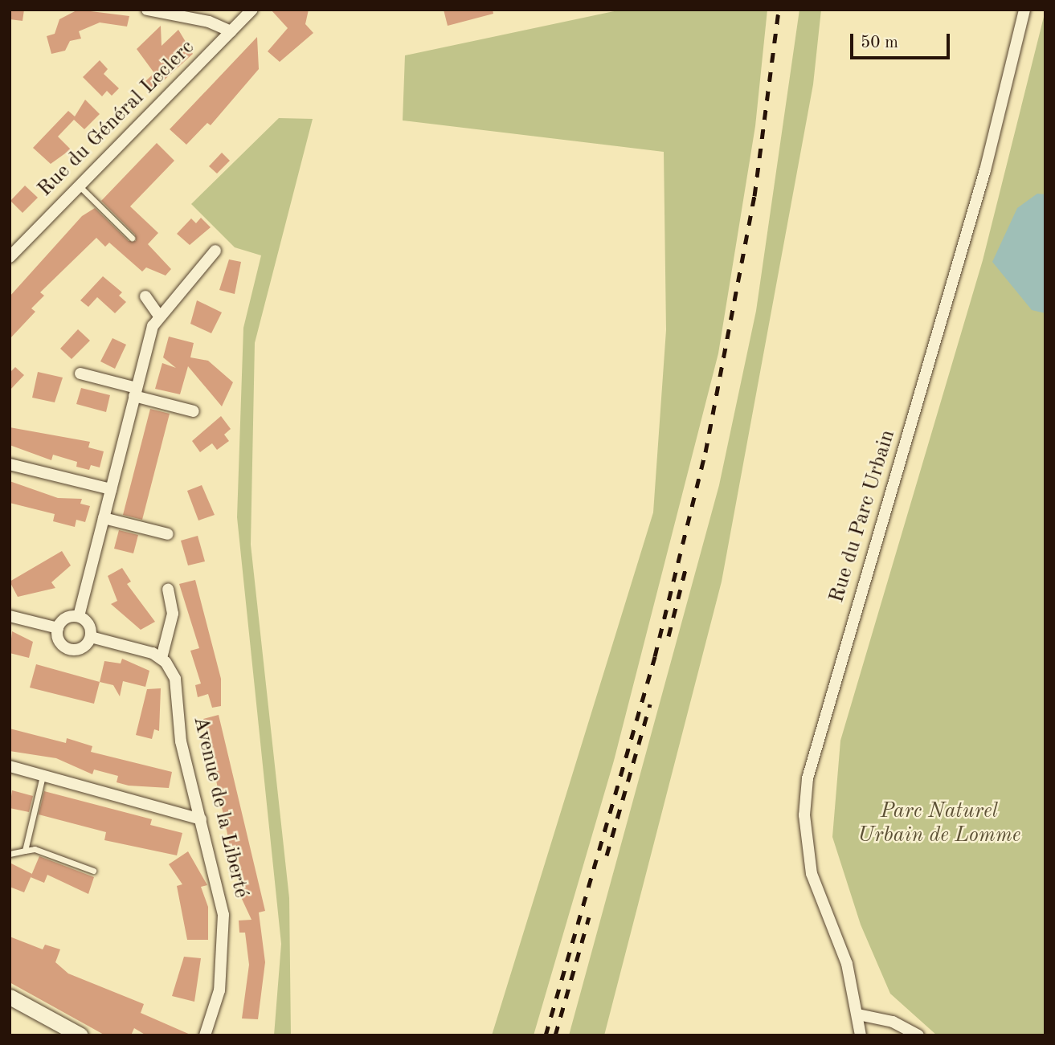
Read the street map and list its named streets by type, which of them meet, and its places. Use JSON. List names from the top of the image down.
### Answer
{
  "streets": {
    "street": ["Rue du Général Leclerc", "Rue du Parc Urbain", "Avenue de la Liberté"]
  },
  "parks": ["Parc Naturel Urbain de Lomme"],
  "scale_bar": "50 m"
}
